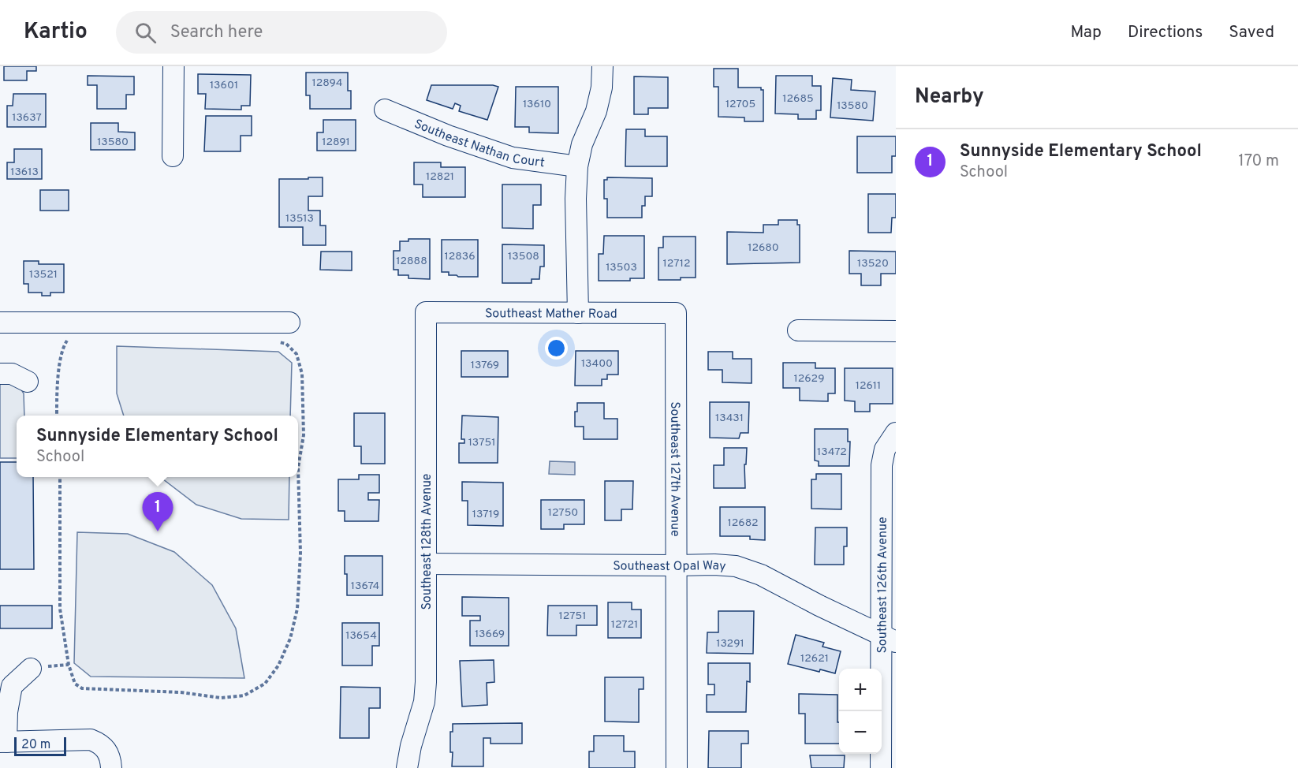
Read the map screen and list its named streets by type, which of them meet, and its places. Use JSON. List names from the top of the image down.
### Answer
{
  "streets": {
    "street": [
      "Southeast Nathan Court",
      "Southeast Mather Road",
      "Southeast 127th Avenue",
      "Southeast 128th Avenue",
      "Southeast Opal Way",
      "Southeast 126th Avenue"
    ]
  },
  "crossings": [
    ["Southeast Mather Road", "Southeast 127th Avenue"],
    ["Southeast Mather Road", "Southeast 128th Avenue"],
    ["Southeast 127th Avenue", "Southeast Opal Way"],
    ["Southeast 128th Avenue", "Southeast Opal Way"],
    ["Southeast Opal Way", "Southeast 126th Avenue"]
  ],
  "house_numbers": [
    "12894",
    "13601",
    "12685",
    "13610",
    "12705",
    "13580",
    "13637",
    "13580",
    "12891",
    "13613",
    "12821",
    "13513",
    "12680",
    "12836",
    "13508",
    "12888",
    "12712",
    "13520",
    "13503",
    "13521",
    "13400",
    "13769",
    "12629",
    "12611",
    "13431",
    "13751",
    "13472",
    "12750",
    "13719",
    "12682",
    "13674",
    "12751",
    "12721",
    "13669",
    "13654",
    "13291",
    "12621"
  ],
  "scale_bar": "20 m",
  "page": {
    "header": "Kartio",
    "search": "Search here",
    "nav": ["Map", "Directions", "Saved"],
    "heading": "Nearby",
    "list": [
      {
        "mark": "1",
        "name": "Sunnyside Elementary School",
        "note": "School",
        "value": "170 m"
      }
    ],
    "popup": ["Sunnyside Elementary School", "School"],
    "pins": "1",
    "map_buttons": ["+", "−"],
    "scale": "20 m"
  }
}
